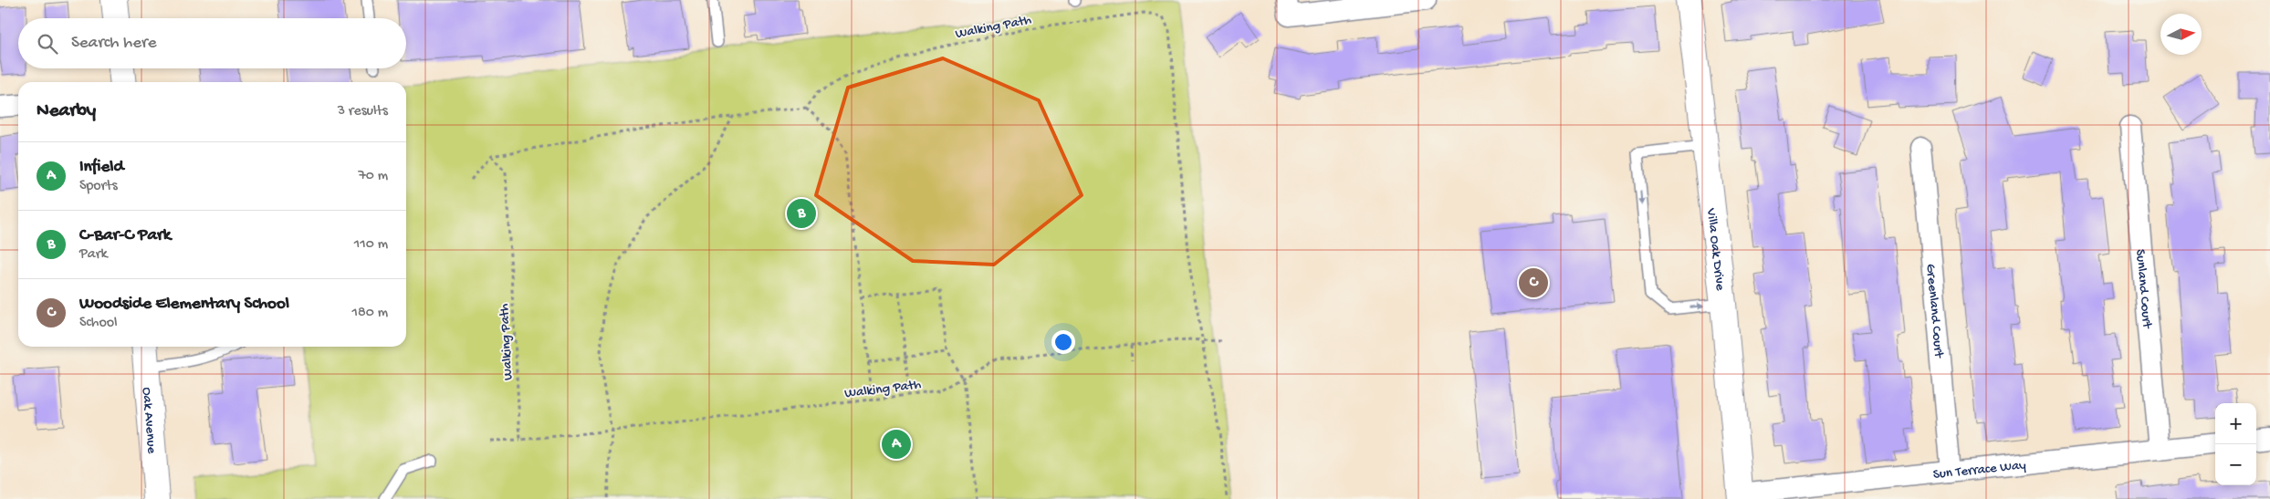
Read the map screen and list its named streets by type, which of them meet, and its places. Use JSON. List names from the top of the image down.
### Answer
{
  "streets": {
    "street": [
      "Villa Oak Drive",
      "Sunland Court",
      "Greenland Court",
      "Oak Avenue",
      "Sun Terrace Way"
    ],
    "path": ["Walking Path"]
  },
  "crossings": [
    ["Villa Oak Drive", "Sun Terrace Way"],
    ["Sunland Court", "Sun Terrace Way"],
    ["Greenland Court", "Sun Terrace Way"]
  ],
  "north": "right",
  "page": {
    "search": "Search here",
    "heading": ["Nearby", "3 results"],
    "list": [
      {
        "mark": "A",
        "name": "Infield",
        "note": "Sports",
        "value": "70 m"
      },
      {
        "mark": "B",
        "name": "C-Bar-C Park",
        "note": "Park",
        "value": "110 m"
      },
      {
        "mark": "C",
        "name": "Woodside Elementary School",
        "note": "School",
        "value": "180 m"
      }
    ],
    "pins": ["B", "C", "A"],
    "map_buttons": ["+", "−"]
  }
}
